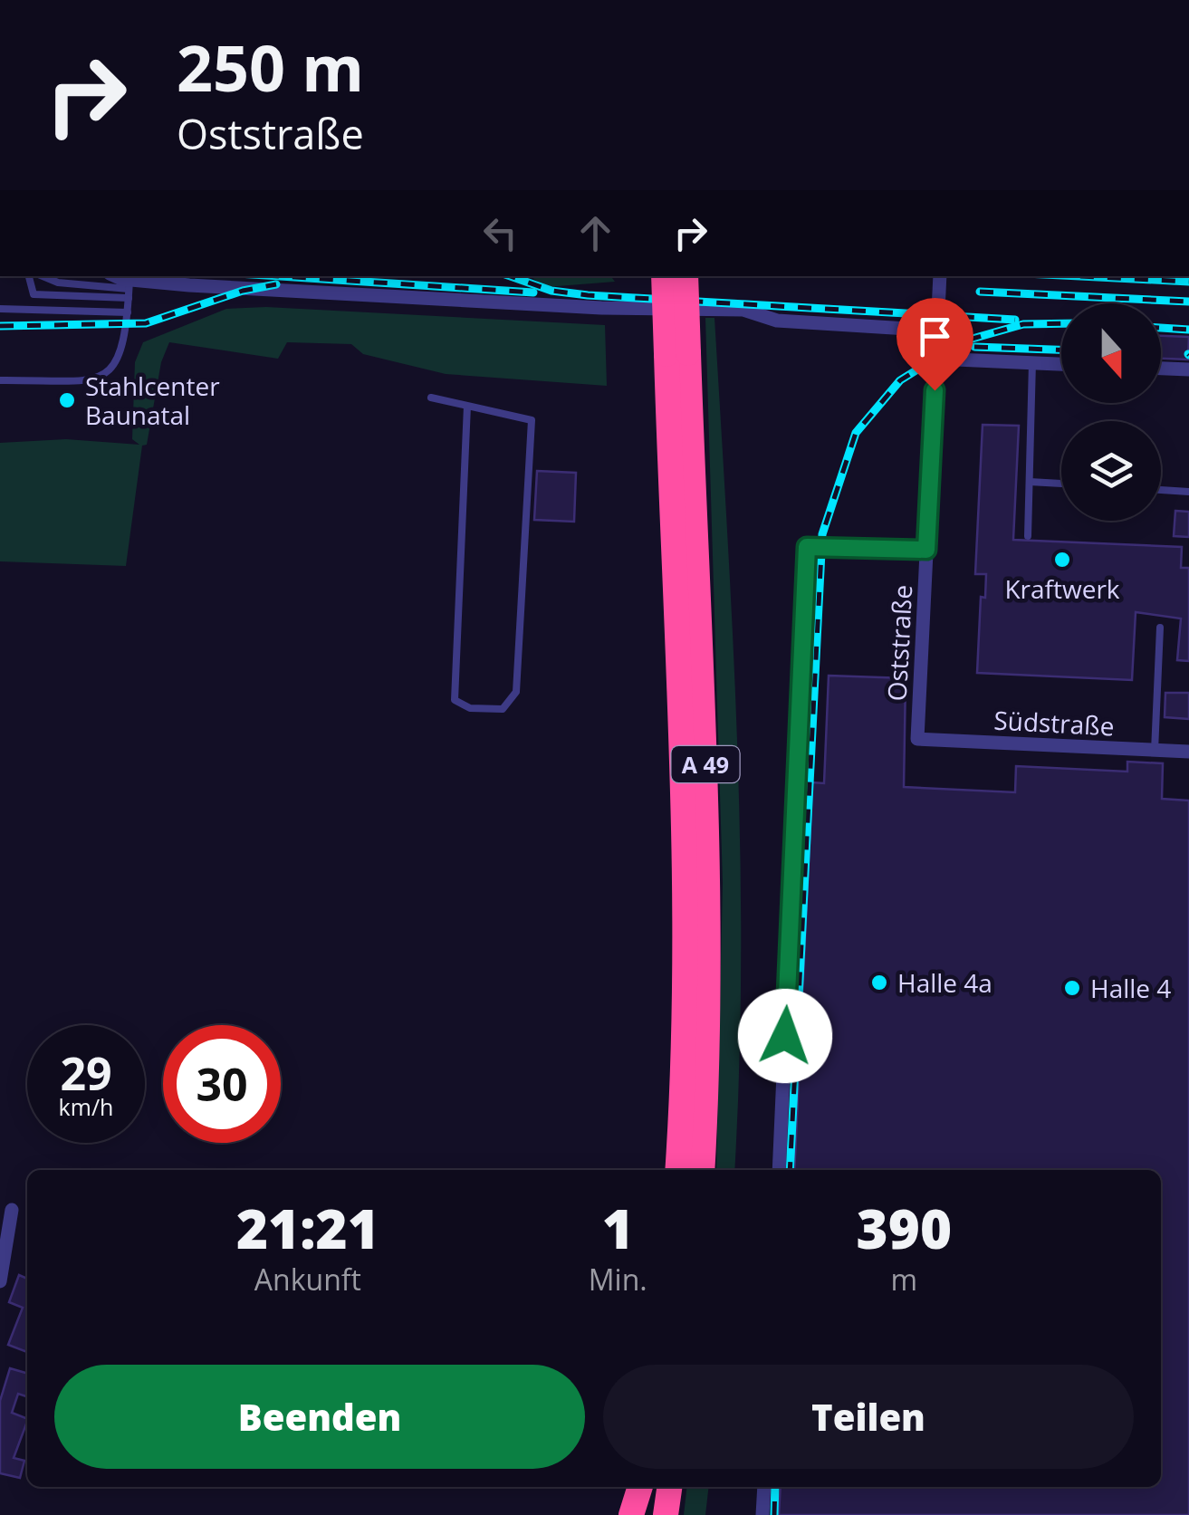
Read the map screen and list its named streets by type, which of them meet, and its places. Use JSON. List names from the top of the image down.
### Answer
{
  "streets": {
    "highway": ["A 49"],
    "street": ["Oststraße", "Südstraße"]
  },
  "crossings": [
    ["Oststraße", "Südstraße"]
  ],
  "places": [
    "Stahlcenter Baunatal",
    "Kraftwerk",
    "Halle 4a",
    "Halle 4"
  ],
  "north": "bottom",
  "page": {
    "turn": ["250 m", "Oststraße"],
    "speed": "29 km/h",
    "limit": "30",
    "eta": [
      "21:21",
      "Ankunft",
      "1",
      "Min.",
      "390",
      "m"
    ],
    "buttons": ["Beenden", "Teilen"]
  }
}
